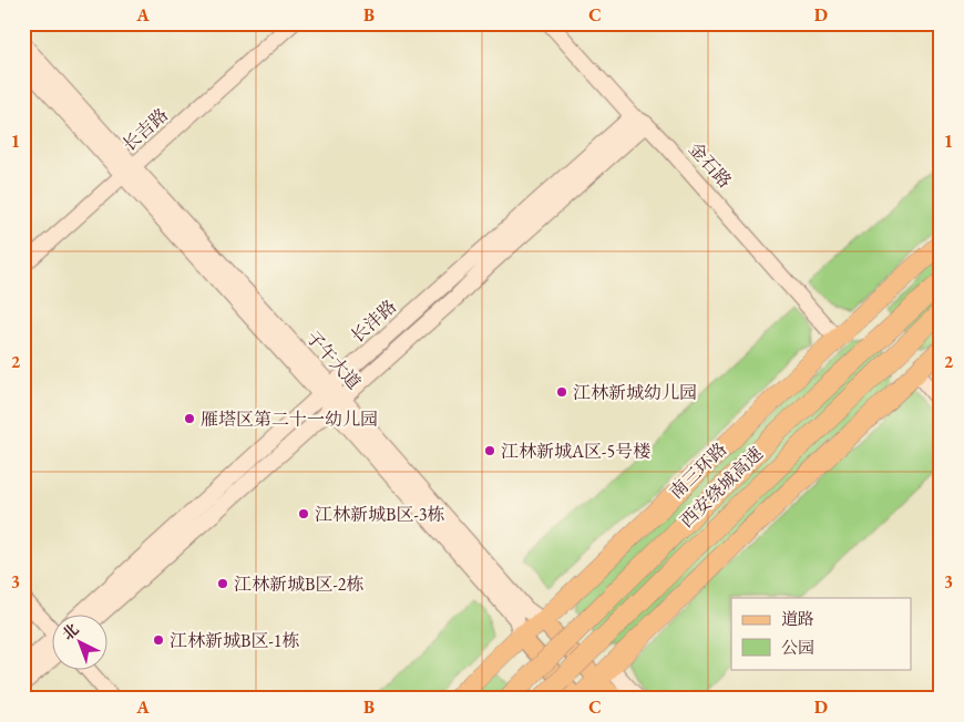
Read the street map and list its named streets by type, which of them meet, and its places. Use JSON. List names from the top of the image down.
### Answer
{
  "streets": {
    "highway": ["南三环路", "西安绕城高速"],
    "main road": ["子午大道"],
    "street": ["长吉路", "金石路", "长沣路"]
  },
  "crossings": [
    ["长吉路", "子午大道"],
    ["金石路", "长沣路"],
    ["金石路", "南三环路"],
    ["长沣路", "子午大道"],
    ["子午大道", "南三环路"]
  ],
  "places": [
    "江林新城幼儿园",
    "雁塔区第二十一幼儿园",
    "江林新城A区-5号楼",
    "江林新城B区-3栋",
    "江林新城B区-2栋",
    "江林新城B区-1栋"
  ],
  "legend": ["道路", "公园"],
  "north": "top left",
  "grid": {
    "columns": [
      "A",
      "B",
      "C",
      "D"
    ],
    "rows": ["1", "2", "3"]
  }
}
